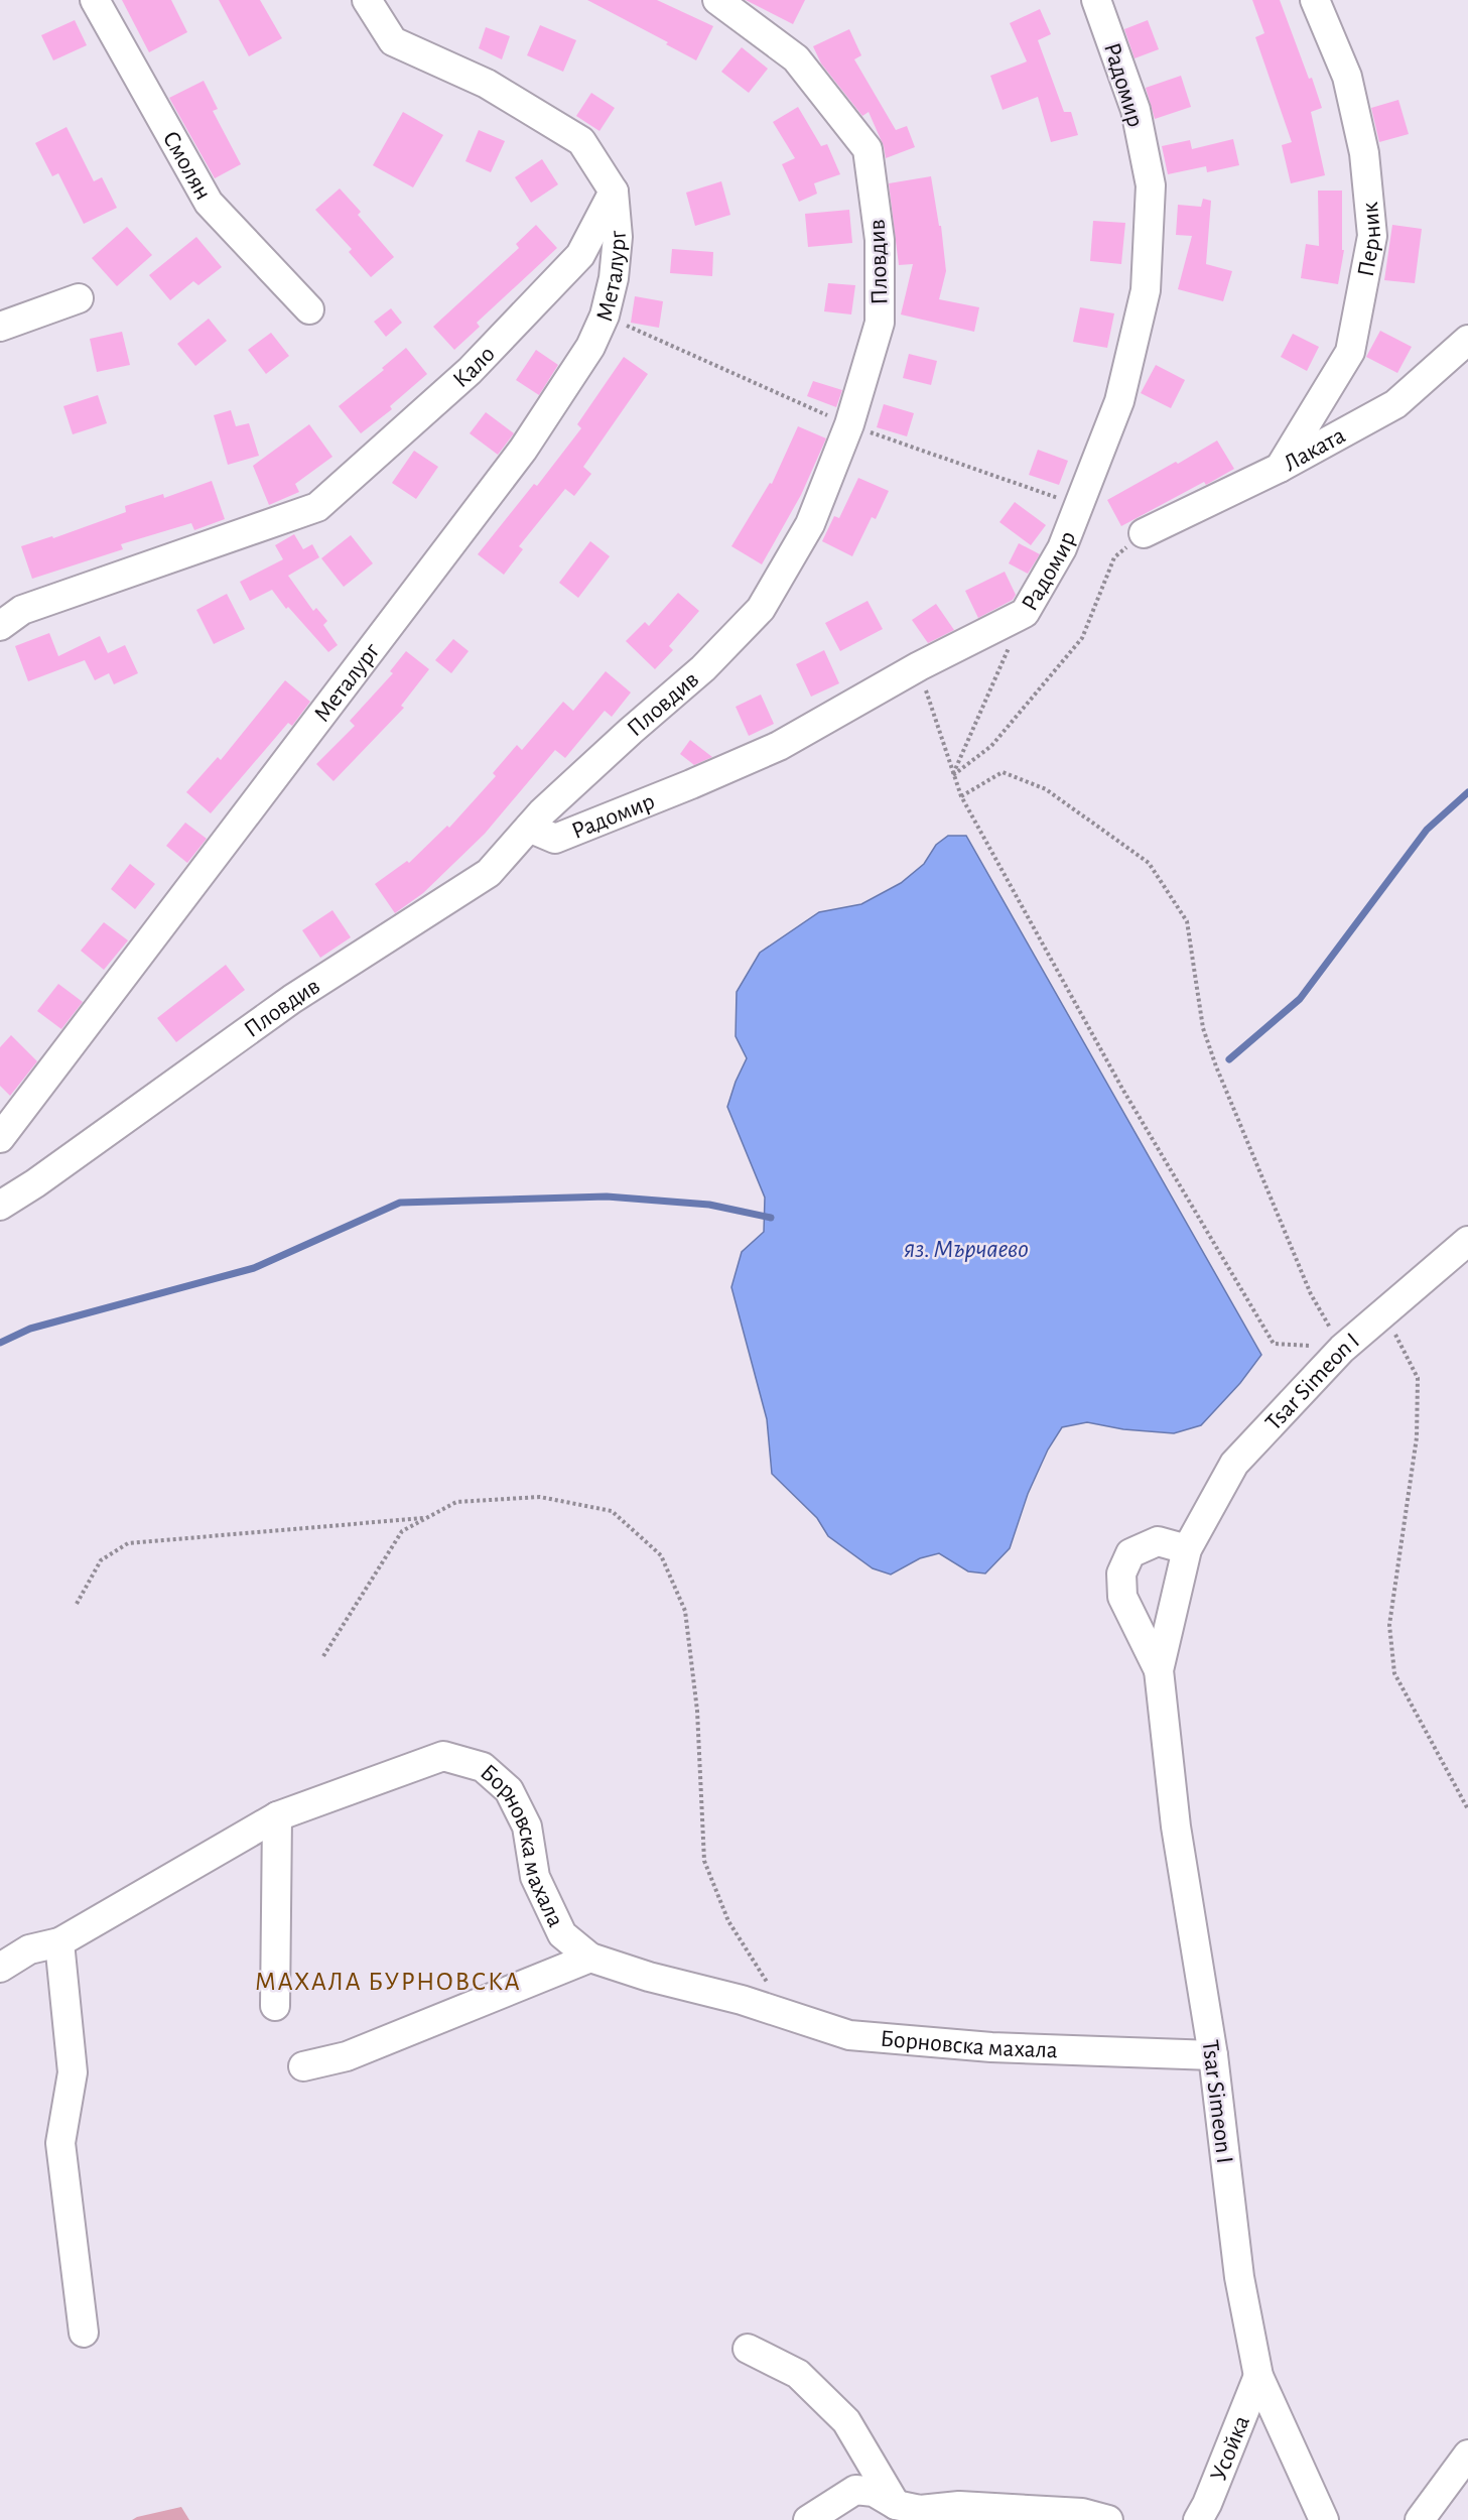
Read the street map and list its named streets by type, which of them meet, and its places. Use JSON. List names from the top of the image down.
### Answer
{
  "streets": {
    "street": [
      "Радомир",
      "Смолян",
      "Перник",
      "Пловдив",
      "Металург",
      "Кало",
      "Лаката",
      "Tsar Simeon I",
      "Борновска махала",
      "Усойка"
    ]
  },
  "crossings": [
    ["Радомир", "Пловдив"],
    ["Перник", "Лаката"],
    ["Металург", "Кало"],
    ["Tsar Simeon I", "Борновска махала"],
    ["Tsar Simeon I", "Усойка"]
  ],
  "districts": ["МАХАЛА БУРНОВСКА"],
  "water": ["яз. Мърчаево"]
}
